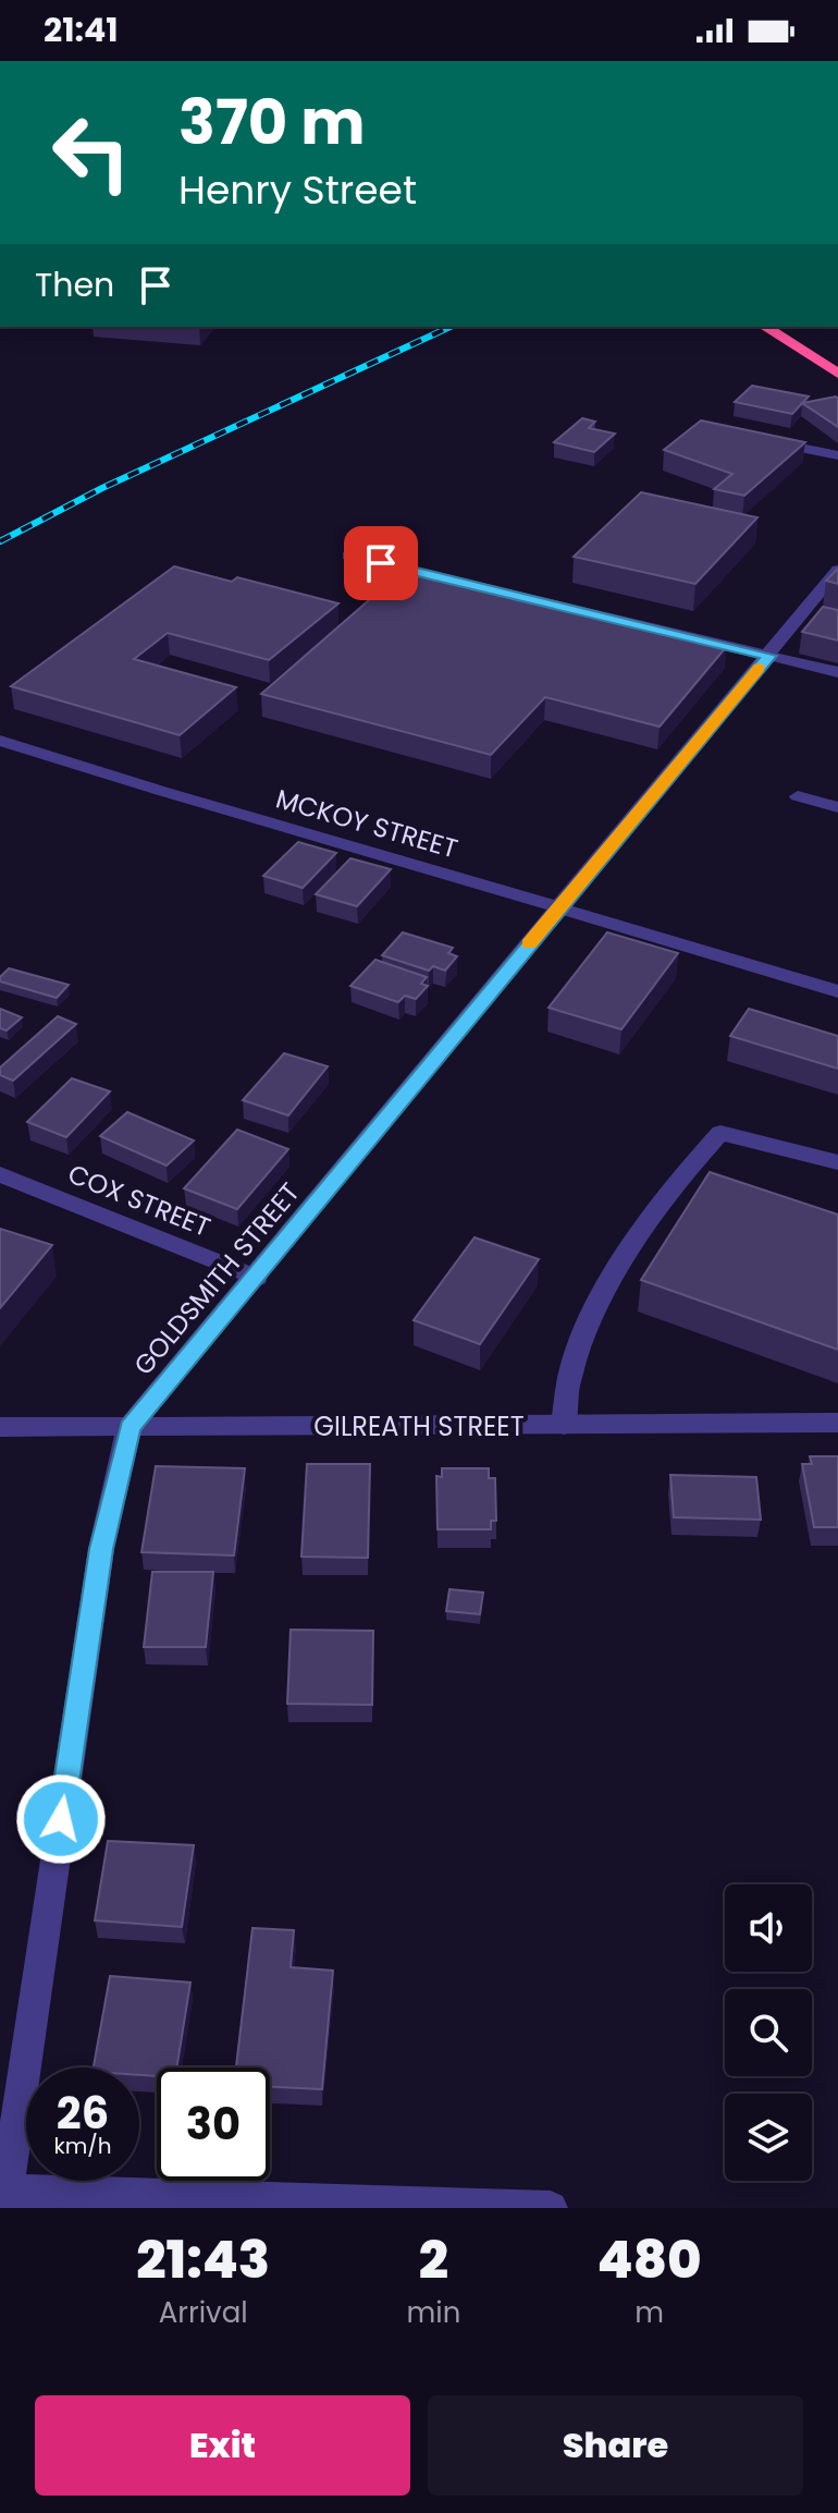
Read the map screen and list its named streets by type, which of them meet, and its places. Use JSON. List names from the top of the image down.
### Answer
{
  "streets": {
    "street": [
      "MCKOY STREET",
      "COX STREET",
      "GOLDSMITH STREET",
      "GILREATH STREET"
    ]
  },
  "crossings": [
    ["MCKOY STREET", "GOLDSMITH STREET"],
    ["COX STREET", "GOLDSMITH STREET"],
    ["GOLDSMITH STREET", "GILREATH STREET"]
  ],
  "page": {
    "status": "21:41",
    "turn": ["370 m", "Henry Street"],
    "then": "Then",
    "speed": "26 km/h",
    "limit": "30",
    "eta": [
      "21:43",
      "Arrival",
      "2",
      "min",
      "480",
      "m"
    ],
    "buttons": ["Exit", "Share"]
  }
}
